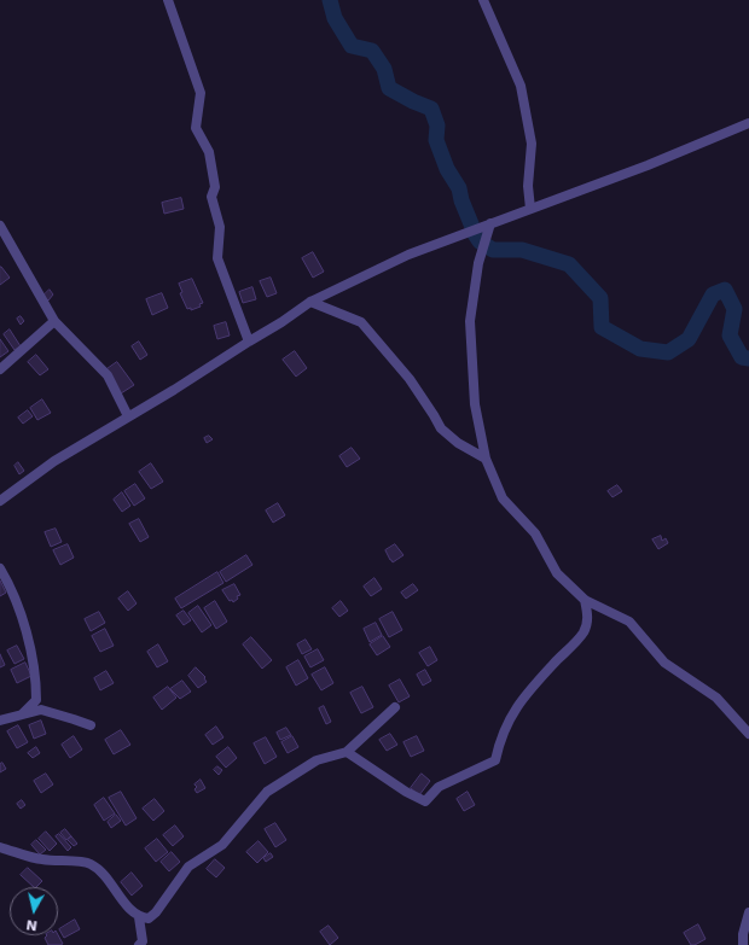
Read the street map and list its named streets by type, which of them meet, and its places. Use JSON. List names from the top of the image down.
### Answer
{
  "north": "bottom"
}
